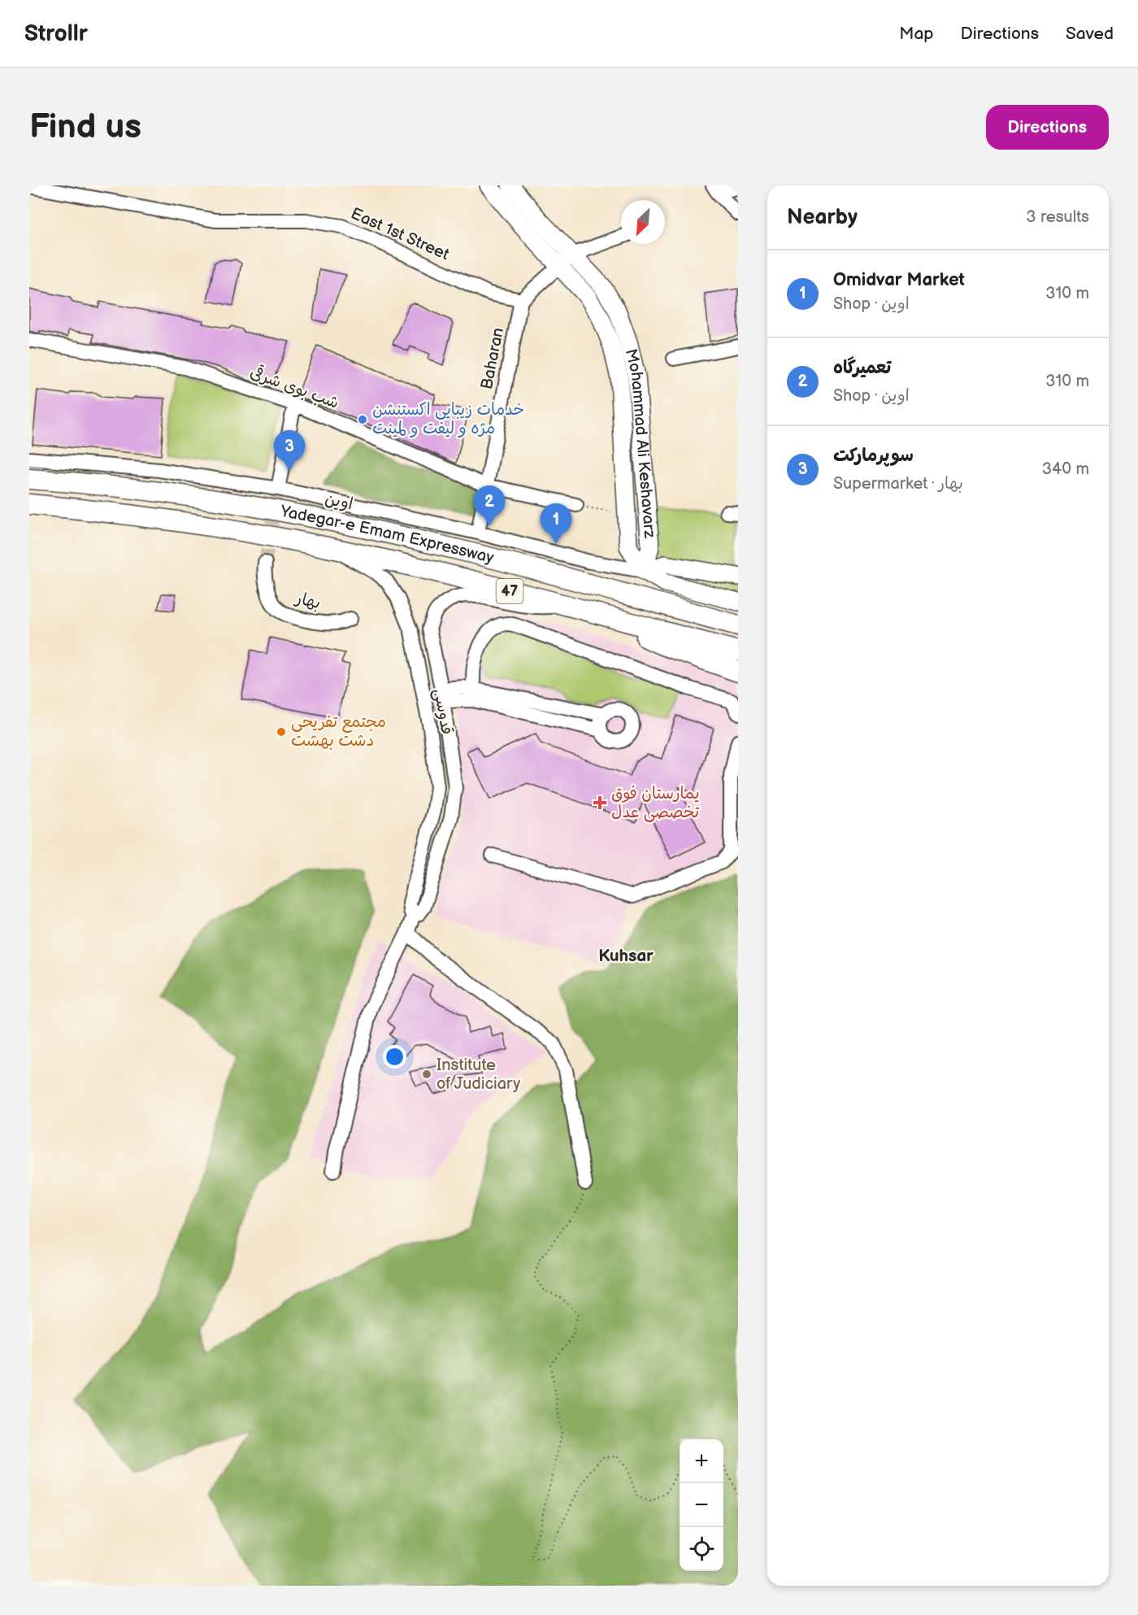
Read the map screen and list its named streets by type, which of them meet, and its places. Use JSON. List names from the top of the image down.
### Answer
{
  "streets": {
    "highway": ["Yadegar-e Emam Expressway", "47"],
    "main road": ["Mohammad Ali Keshavarz", "اوین"],
    "street": [
      "East 1st Street",
      "Baharan",
      "شب بوی شرقی",
      "بهار",
      "قدوسی"
    ]
  },
  "crossings": [
    ["East 1st Street", "Baharan"],
    ["Baharan", "شب بوی شرقی"],
    ["Baharan", "اوین"],
    ["Mohammad Ali Keshavarz", "اوین"],
    ["Yadegar-e Emam Expressway", "قدوسی"]
  ],
  "districts": ["Kuhsar"],
  "places": {
    "other": ["خدمات زیبایی اکستنشن مژه و لیفت و لمینت", "مجتمع تفریحی دشت بهشت", "Institute of Judiciary"],
    "health": ["یمارستان فوق تخصصی عدل"]
  },
  "north": "bottom left",
  "page": {
    "header": "Strollr",
    "nav": ["Map", "Directions", "Saved"],
    "buttons": "Directions",
    "title": "Find us",
    "heading": ["Nearby", "3 results"],
    "list": [
      {
        "mark": "1",
        "name": "Omidvar Market",
        "note": "Shop · اوین",
        "value": "310 m"
      },
      {
        "mark": "2",
        "name": "تعمیرگاه",
        "note": "Shop · اوین",
        "value": "310 m"
      },
      {
        "mark": "3",
        "name": "سوپرمارکت",
        "note": "Supermarket · بهار",
        "value": "340 m"
      }
    ],
    "pins": ["3", "2", "1"],
    "map_buttons": ["+", "−"]
  }
}
